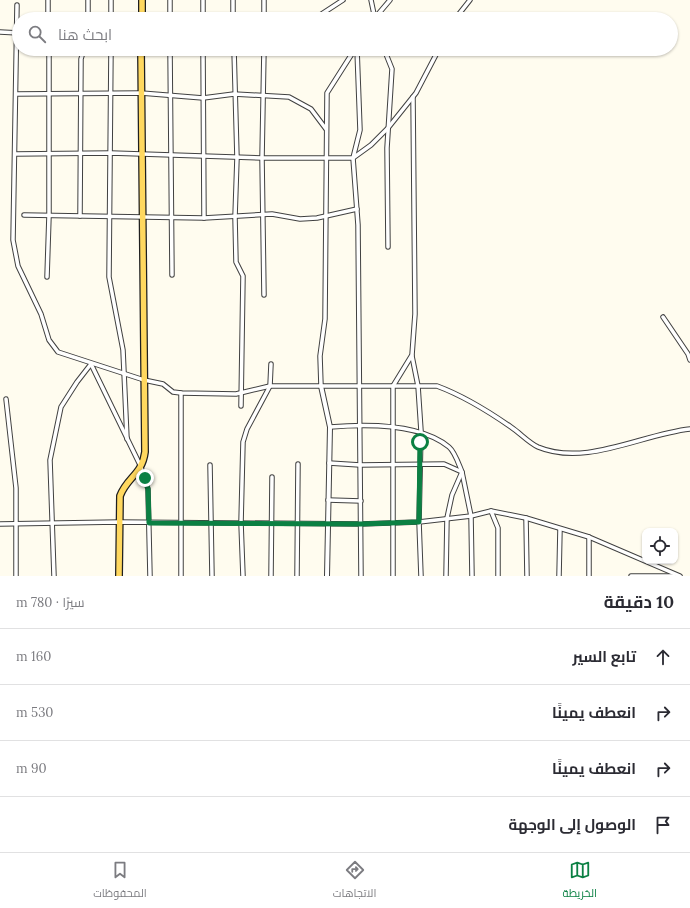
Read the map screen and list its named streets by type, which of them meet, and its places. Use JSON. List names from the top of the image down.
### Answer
{
  "page": {
    "search": "ابحث هنا",
    "heading": ["10 دقيقة", "سيرًا · 780 m"],
    "list": [
      ["تابع السير", "160 m"],
      ["انعطف يمينًا", "530 m"],
      ["انعطف يمينًا", "90 m"],
      "الوصول إلى الوجهة"
    ],
    "nav": ["الخريطة", "الاتجاهات", "المحفوظات"]
  }
}
